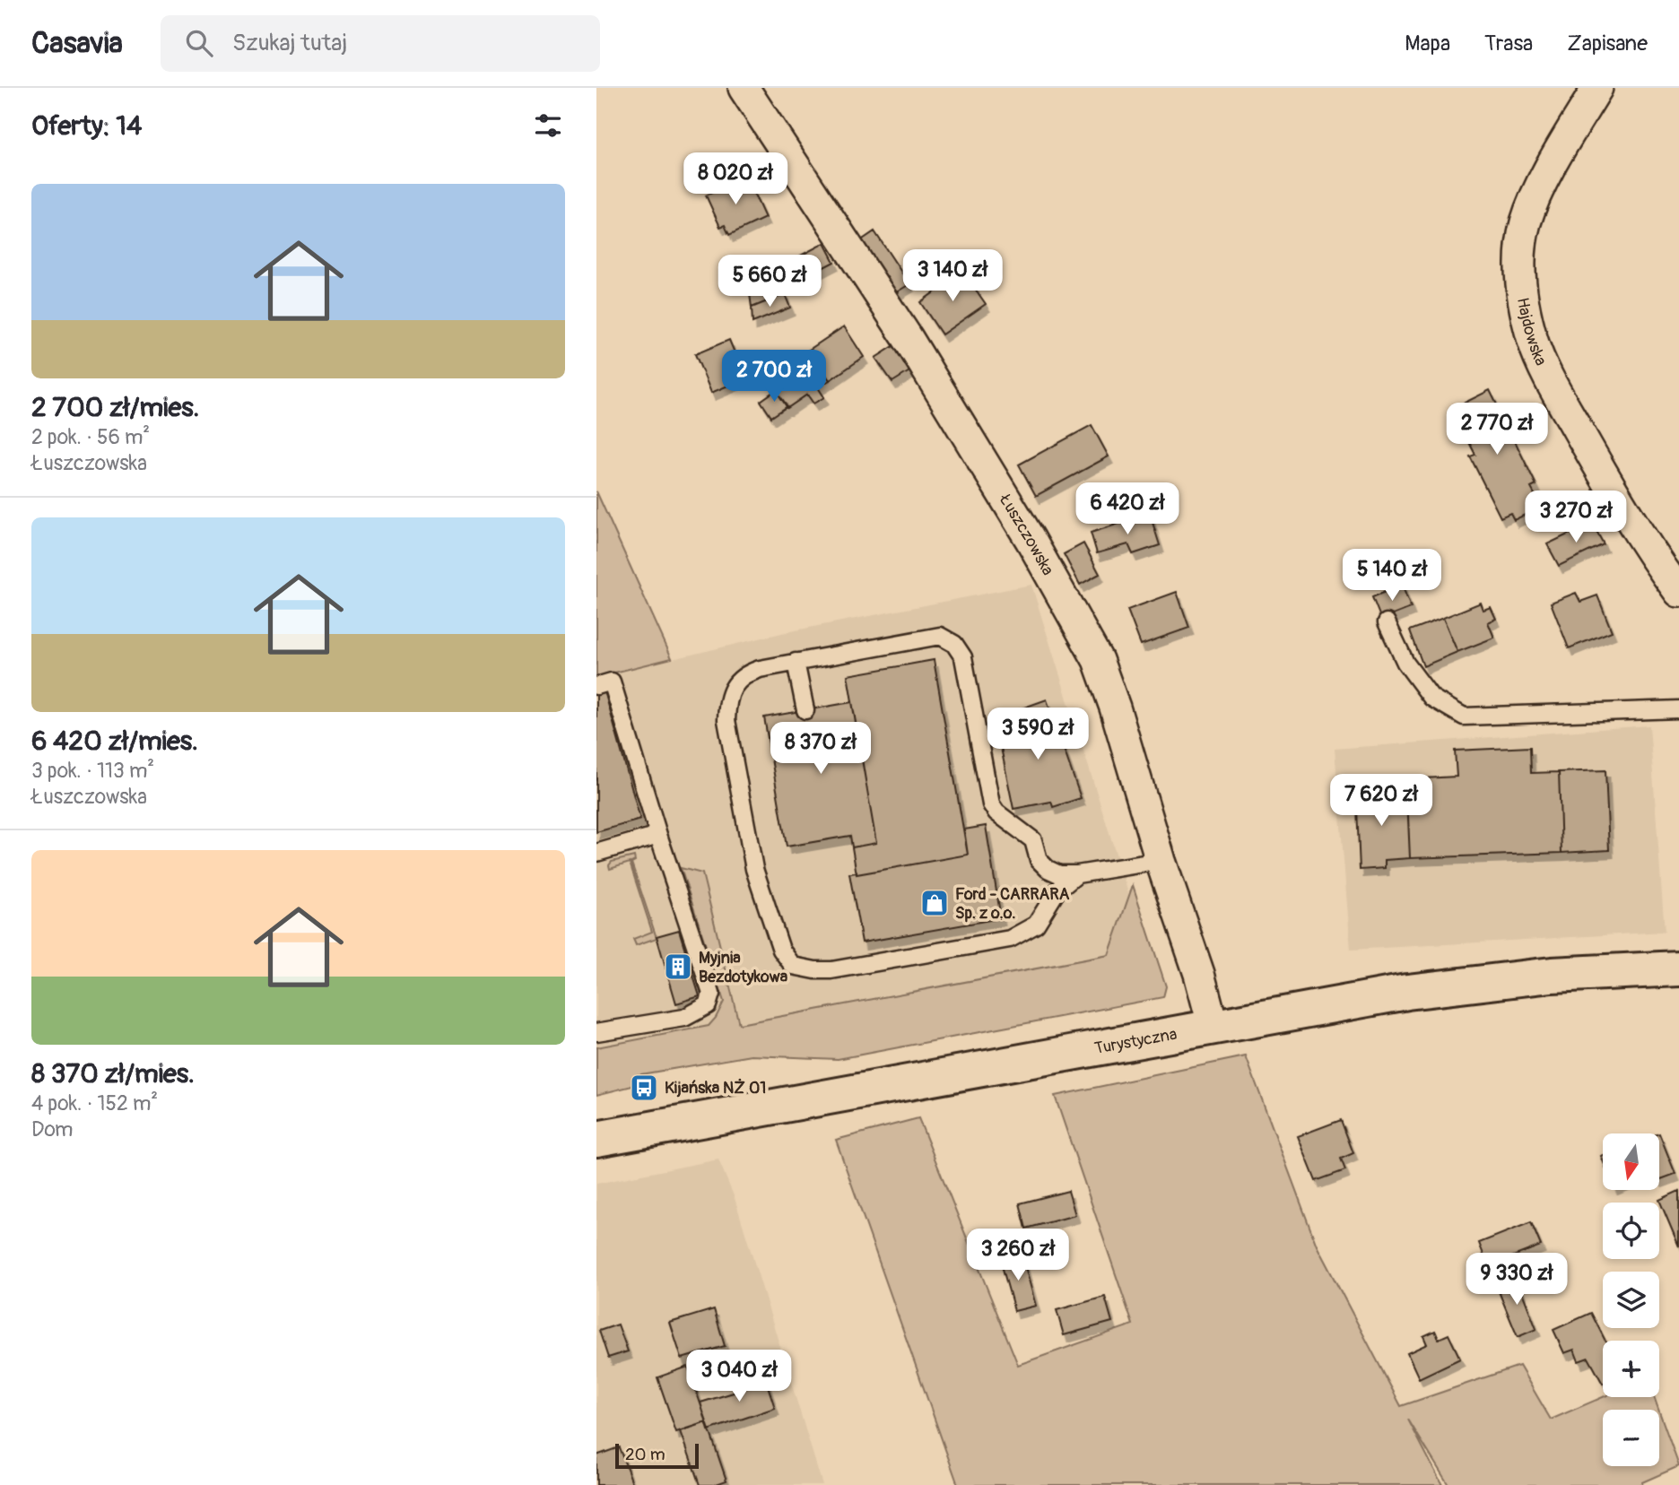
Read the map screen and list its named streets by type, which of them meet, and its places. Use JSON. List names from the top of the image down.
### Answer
{
  "streets": {
    "main road": ["Turystyczna"],
    "street": ["Hajdowska", "Łuszczowska"]
  },
  "crossings": [
    ["Łuszczowska", "Turystyczna"]
  ],
  "places": {
    "shop": ["Ford - CARRARA Sp. z o.o."],
    "building": ["Myjnia Bezdotykowa"],
    "bus stop": ["Kijańska NŻ 01"]
  },
  "scale_bar": "20 m",
  "north": "bottom",
  "page": {
    "header": "Casavia",
    "search": "Szukaj tutaj",
    "nav": ["Mapa", "Trasa", "Zapisane"],
    "heading": "Oferty: 14",
    "price": [
      "8 020 zł",
      "3 140 zł",
      "5 660 zł",
      "2 700 zł",
      "2 770 zł",
      "6 420 zł",
      "3 270 zł",
      "5 140 zł",
      "3 590 zł",
      "8 370 zł",
      "7 620 zł",
      "3 260 zł",
      "9 330 zł",
      "3 040 zł"
    ],
    "list": [
      {
        "name": "2 700 zł/mies.",
        "note": "2 pok. · 56 m² · Łuszczowska"
      },
      {
        "name": "6 420 zł/mies.",
        "note": "3 pok. · 113 m² · Łuszczowska"
      },
      {
        "name": "8 370 zł/mies.",
        "note": "4 pok. · 152 m² · Dom"
      }
    ],
    "map_buttons": ["+", "−"],
    "scale": "20 m"
  }
}
